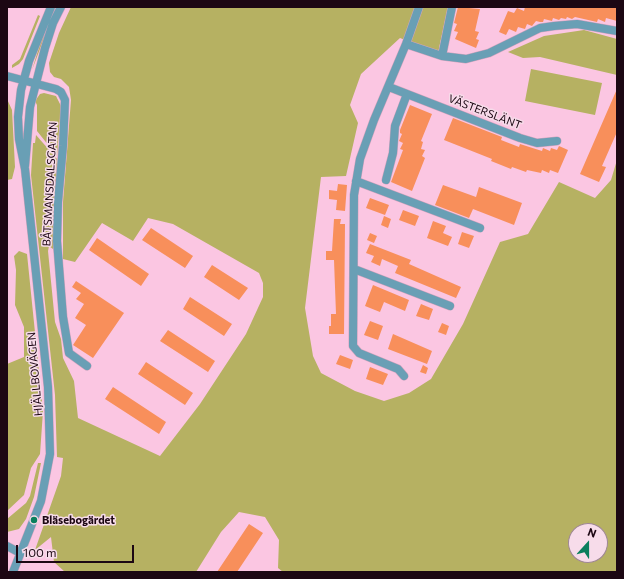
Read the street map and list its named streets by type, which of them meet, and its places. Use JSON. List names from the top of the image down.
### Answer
{
  "streets": {
    "street": ["VÄSTERSLÄNT", "BÅTSMANSDALSGATAN", "HJÄLLBOVÄGEN"]
  },
  "crossings": [
    ["BÅTSMANSDALSGATAN", "HJÄLLBOVÄGEN"]
  ],
  "places": ["Bläsebogärdet"],
  "scale_bar": "100 m",
  "north": "top"
}
